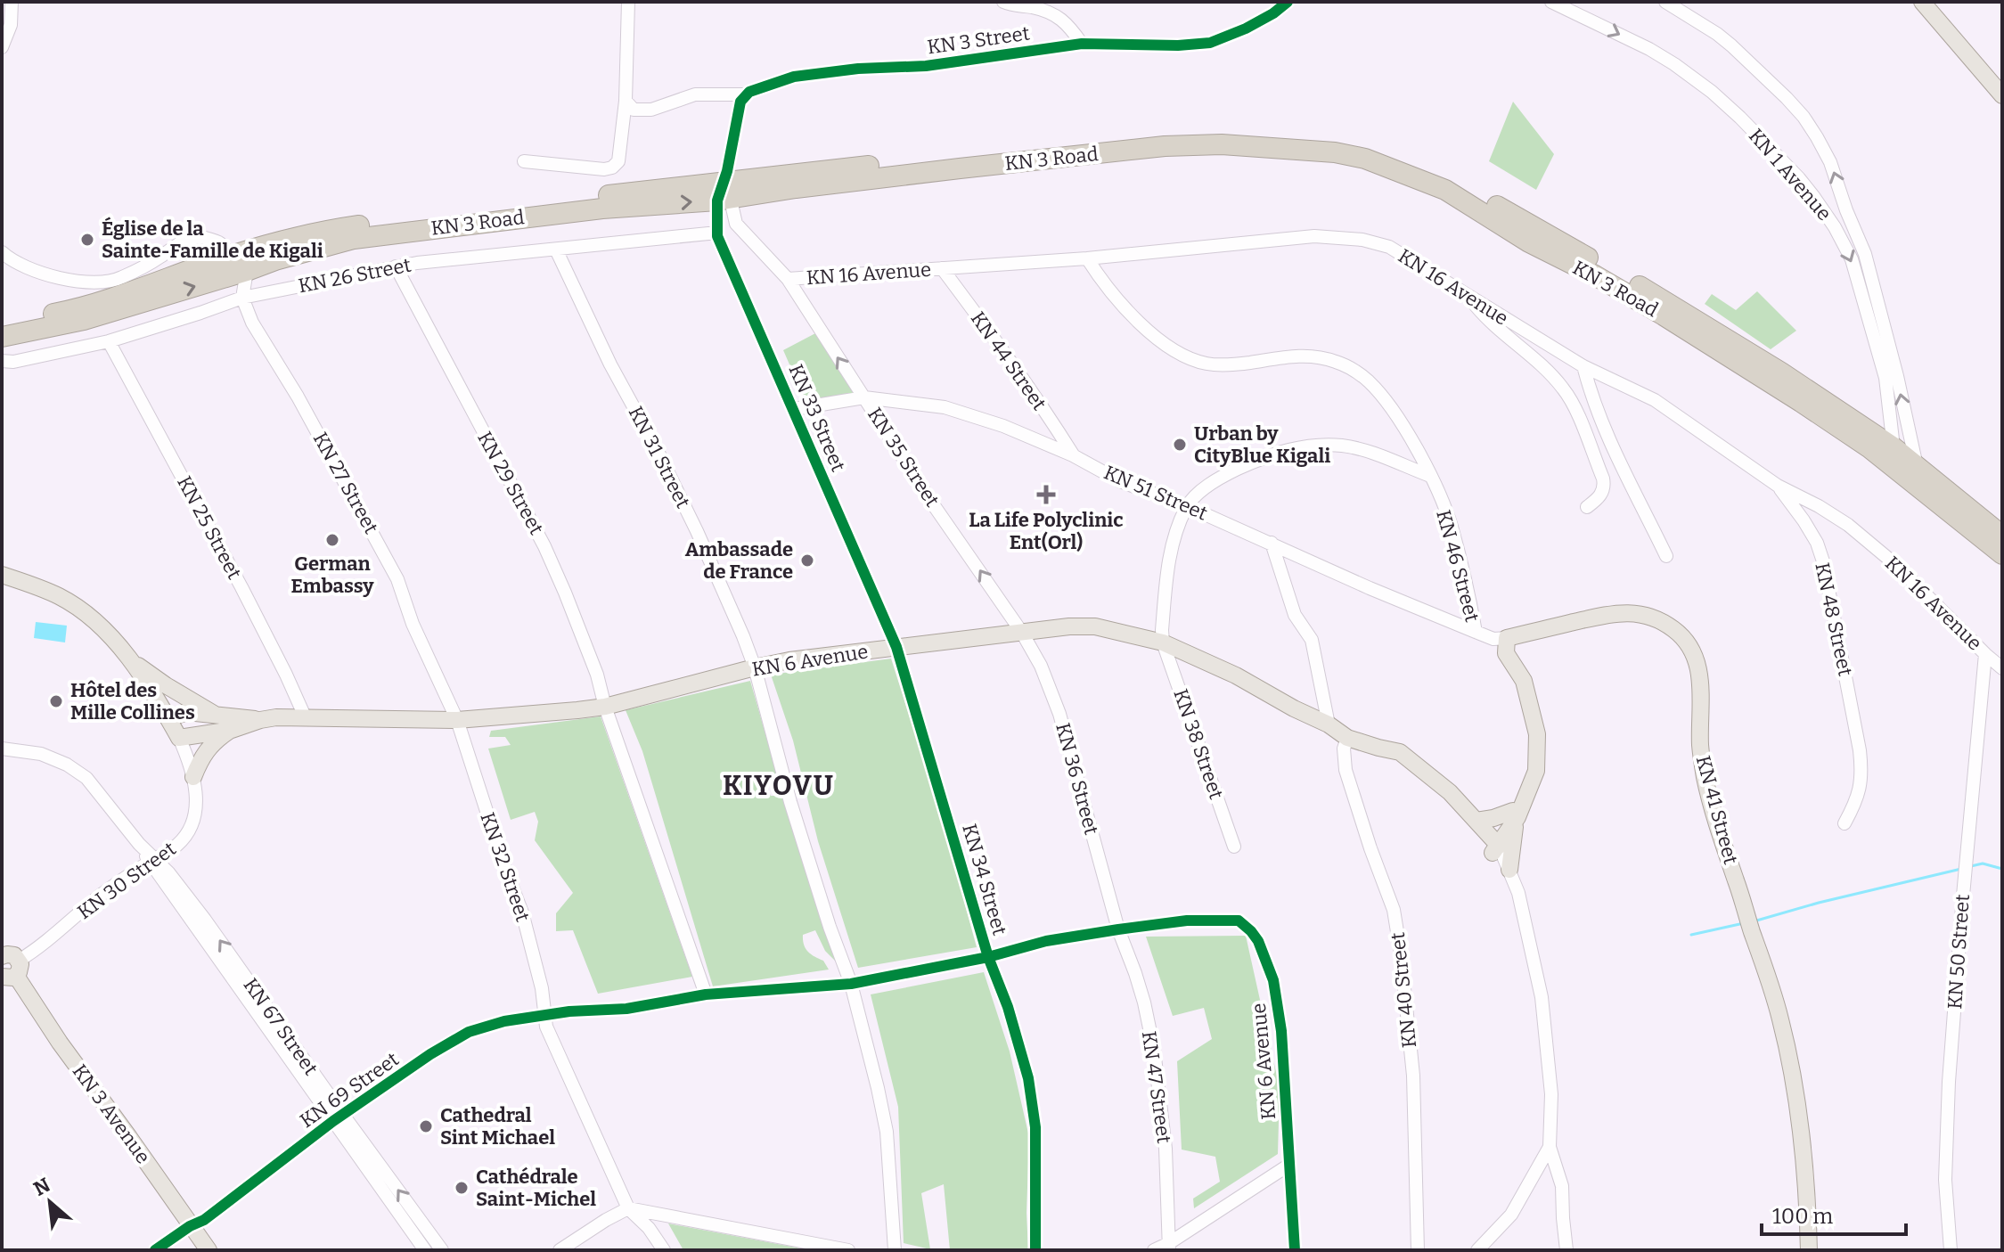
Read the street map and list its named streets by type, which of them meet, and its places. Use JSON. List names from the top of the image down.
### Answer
{
  "streets": {
    "highway": ["KN 3 Road"],
    "main road": ["KN 6 Avenue", "KN 41 Street", "KN 3 Avenue"],
    "street": [
      "KN 3 Street",
      "KN 1 Avenue",
      "KN 16 Avenue",
      "KN 26 Street",
      "KN 44 Street",
      "KN 33 Street",
      "KN 31 Street",
      "KN 35 Street",
      "KN 27 Street",
      "KN 29 Street",
      "KN 51 Street",
      "KN 25 Street",
      "KN 46 Street",
      "KN 48 Street",
      "KN 38 Street",
      "KN 36 Street",
      "KN 32 Street",
      "KN 34 Street",
      "KN 30 Street",
      "KN 50 Street",
      "KN 40 Street",
      "KN 67 Street",
      "KN 47 Street",
      "KN 69 Street"
    ]
  },
  "crossings": [
    ["KN 3 Road", "KN 1 Avenue"],
    ["KN 3 Road", "KN 16 Avenue"],
    ["KN 3 Road", "KN 33 Street"],
    ["KN 16 Avenue", "KN 44 Street"],
    ["KN 16 Avenue", "KN 33 Street"],
    ["KN 16 Avenue", "KN 35 Street"],
    ["KN 16 Avenue", "KN 46 Street"],
    ["KN 16 Avenue", "KN 48 Street"],
    ["KN 16 Avenue", "KN 50 Street"],
    ["KN 26 Street", "KN 33 Street"],
    ["KN 26 Street", "KN 31 Street"],
    ["KN 26 Street", "KN 27 Street"],
    ["KN 26 Street", "KN 29 Street"],
    ["KN 26 Street", "KN 25 Street"],
    ["KN 44 Street", "KN 51 Street"],
    ["KN 33 Street", "KN 51 Street"],
    ["KN 33 Street", "KN 6 Avenue"],
    ["KN 33 Street", "KN 34 Street"],
    ["KN 31 Street", "KN 6 Avenue"],
    ["KN 35 Street", "KN 51 Street"],
    ["KN 35 Street", "KN 6 Avenue"],
    ["KN 35 Street", "KN 36 Street"],
    ["KN 27 Street", "KN 6 Avenue"],
    ["KN 27 Street", "KN 32 Street"],
    ["KN 29 Street", "KN 6 Avenue"],
    ["KN 29 Street", "KN 69 Street"],
    ["KN 51 Street", "KN 46 Street"],
    ["KN 51 Street", "KN 41 Street"],
    ["KN 25 Street", "KN 6 Avenue"],
    ["KN 6 Avenue", "KN 38 Street"],
    ["KN 6 Avenue", "KN 36 Street"],
    ["KN 6 Avenue", "KN 32 Street"],
    ["KN 6 Avenue", "KN 34 Street"],
    ["KN 6 Avenue", "KN 30 Street"],
    ["KN 6 Avenue", "KN 40 Street"],
    ["KN 6 Avenue", "KN 47 Street"],
    ["KN 6 Avenue", "KN 69 Street"],
    ["KN 36 Street", "KN 47 Street"],
    ["KN 32 Street", "KN 69 Street"],
    ["KN 30 Street", "KN 67 Street"],
    ["KN 30 Street", "KN 3 Avenue"],
    ["KN 67 Street", "KN 69 Street"],
    ["KN 69 Street", "KN 3 Avenue"]
  ],
  "one_way": ["KN 35 Street"],
  "districts": ["KIYOVU"],
  "places": {
    "other": [
      "Église de la Sainte-Famille de Kigali",
      "Urban by CityBlue Kigali",
      "German Embassy",
      "Ambassade de France",
      "Hôtel des Mille Collines",
      "Cathedral Sint Michael",
      "Cathédrale Saint-Michel"
    ],
    "health": ["La Life Polyclinic Ent(Orl)"]
  },
  "scale_bar": "100 m",
  "north": "top left"
}
